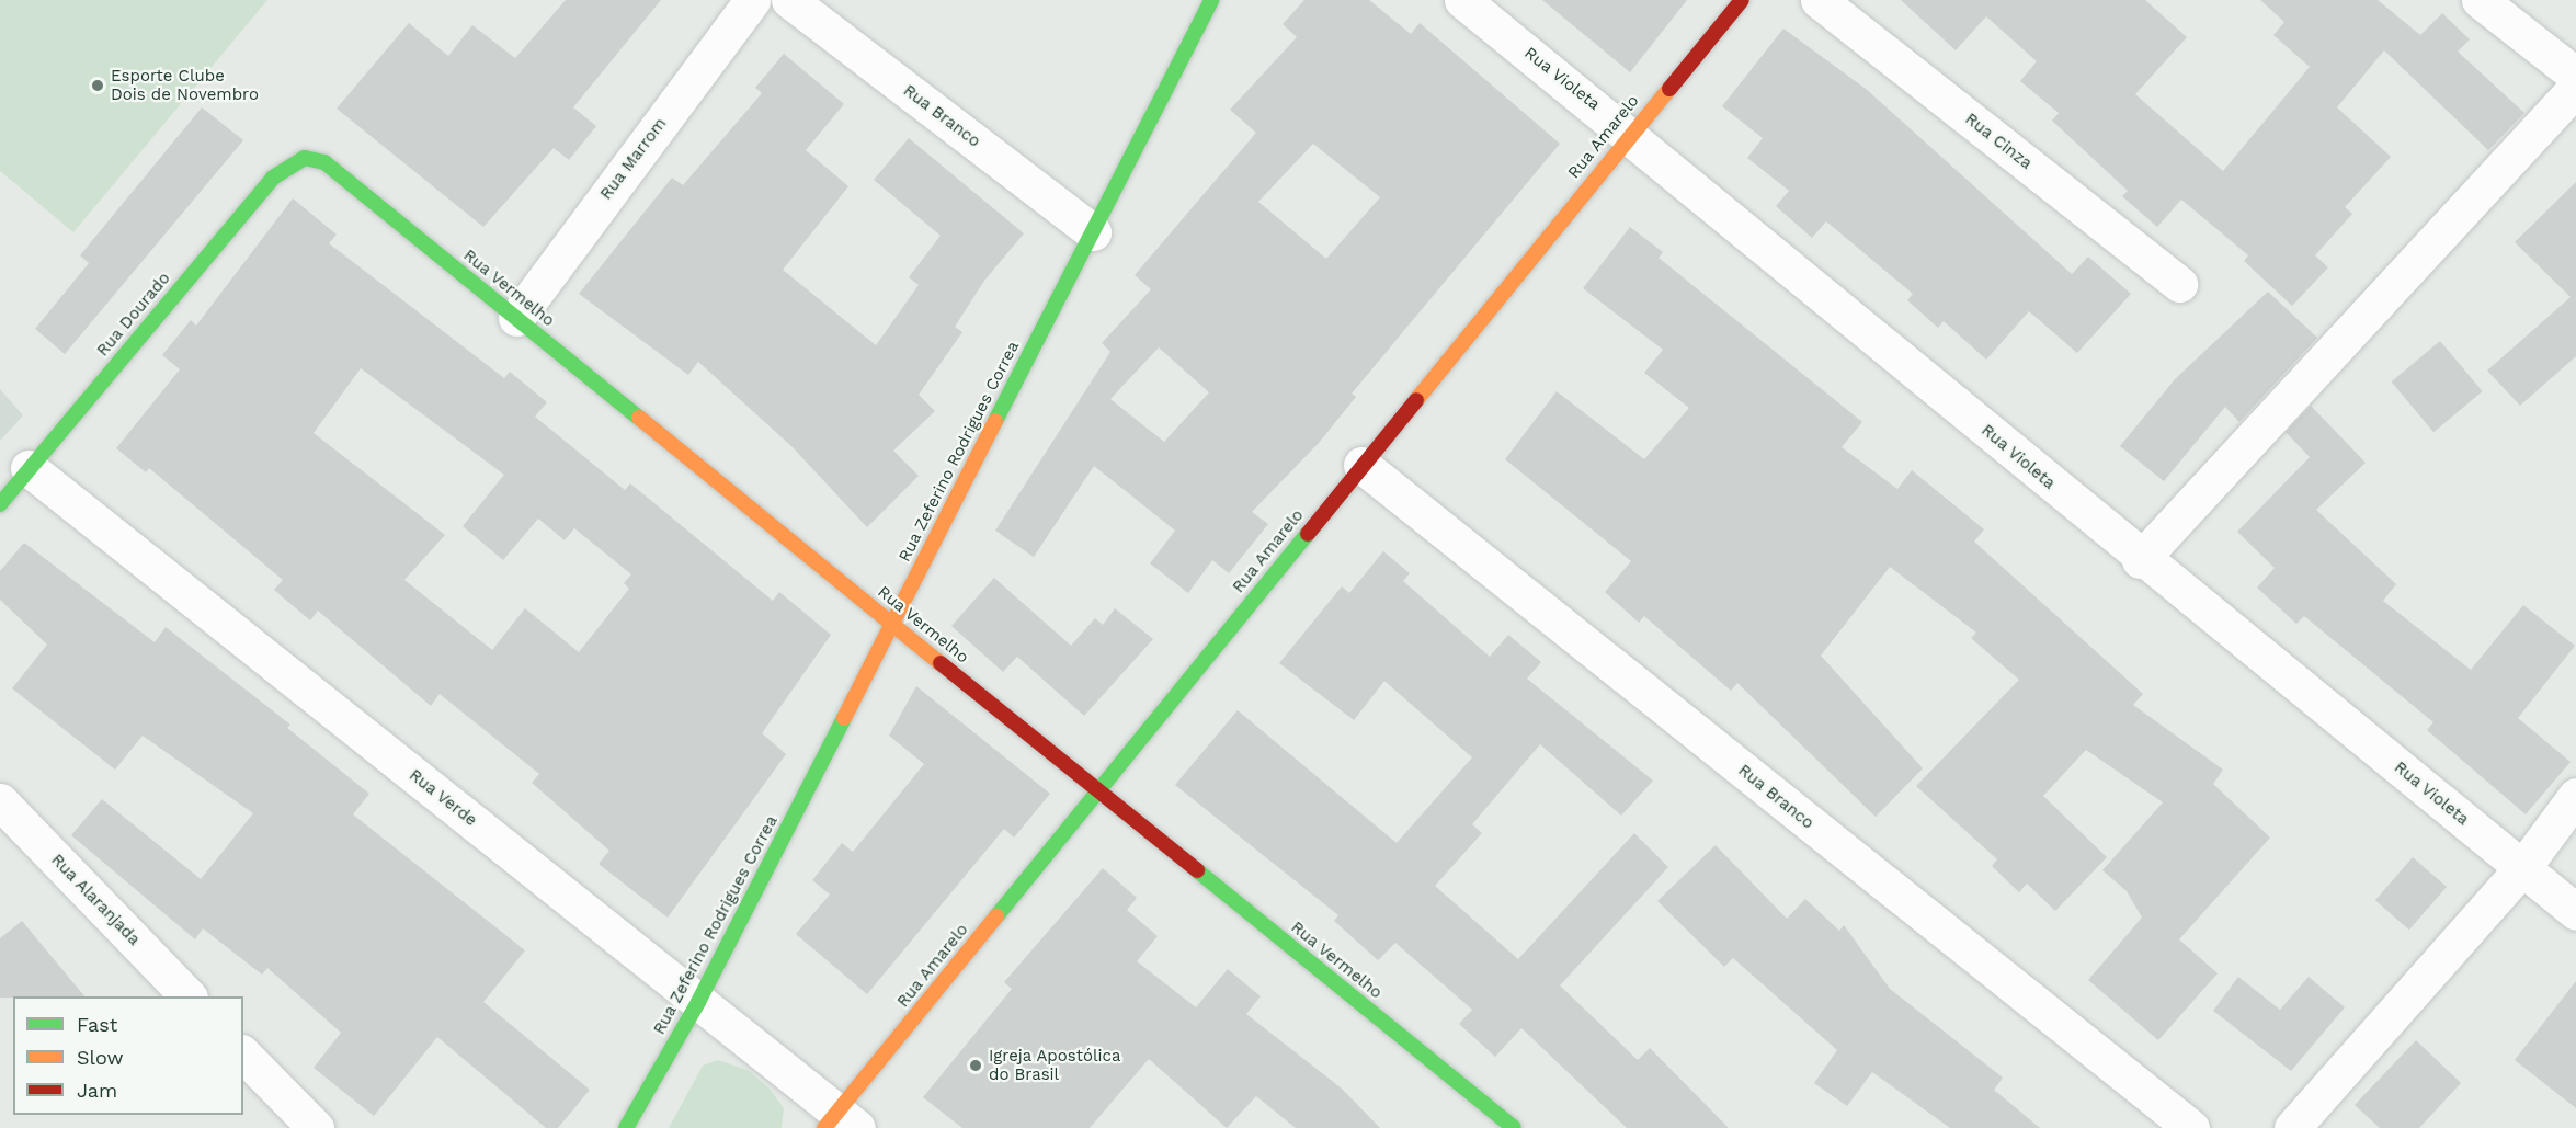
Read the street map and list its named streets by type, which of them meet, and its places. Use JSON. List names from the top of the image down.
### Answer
{
  "streets": {
    "street": [
      "Rua Violeta",
      "Rua Branco",
      "Rua Amarelo",
      "Rua Cinza",
      "Rua Marrom",
      "Rua Vermelho",
      "Rua Dourado",
      "Rua Zeferino Rodrigues Correa",
      "Rua Verde",
      "Rua Alaranjada"
    ]
  },
  "crossings": [
    ["Rua Violeta", "Rua Amarelo"],
    ["Rua Branco", "Rua Amarelo"],
    ["Rua Branco", "Rua Zeferino Rodrigues Correa"],
    ["Rua Amarelo", "Rua Vermelho"],
    ["Rua Amarelo", "Rua Verde"],
    ["Rua Marrom", "Rua Vermelho"],
    ["Rua Vermelho", "Rua Dourado"],
    ["Rua Vermelho", "Rua Zeferino Rodrigues Correa"],
    ["Rua Dourado", "Rua Verde"],
    ["Rua Zeferino Rodrigues Correa", "Rua Verde"]
  ],
  "places": ["Esporte Clube Dois de Novembro", "Igreja Apostólica do Brasil"],
  "legend": ["Fast", "Slow", "Jam"]
}
